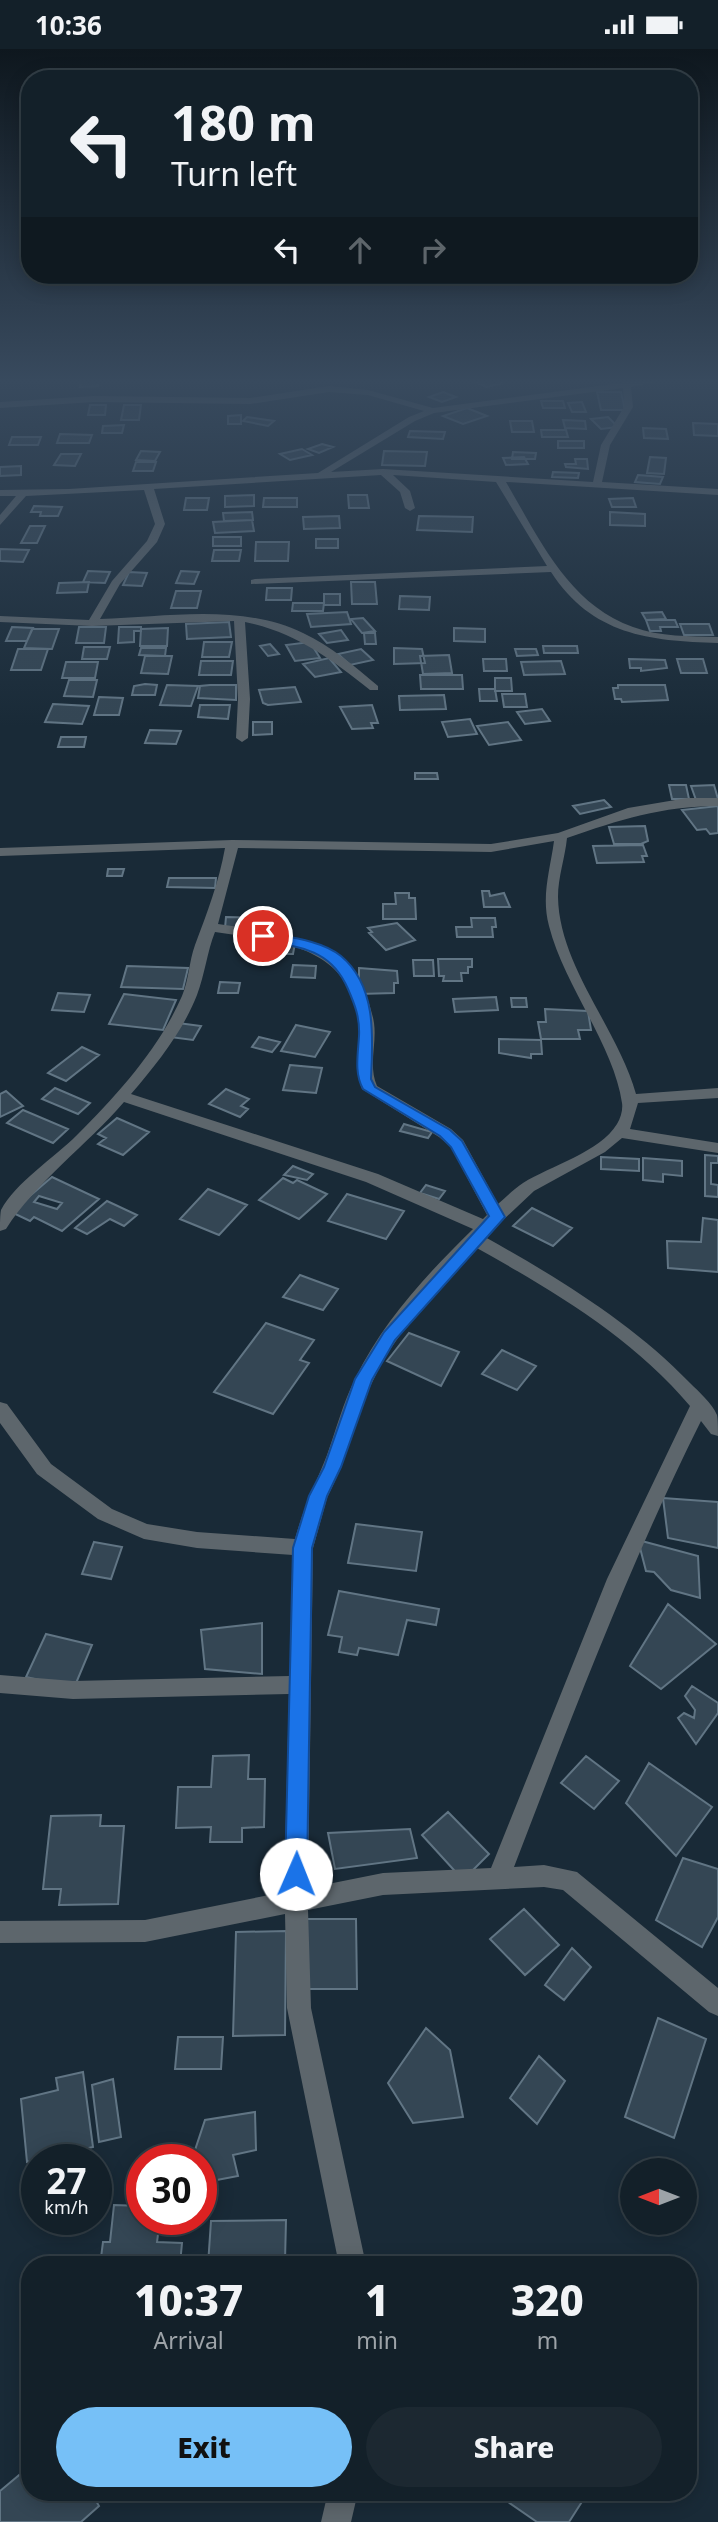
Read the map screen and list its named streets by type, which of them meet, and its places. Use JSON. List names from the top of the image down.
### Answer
{
  "north": "left",
  "page": {
    "status": "10:36",
    "turn": ["180 m", "Turn left"],
    "speed": "27 km/h",
    "limit": "30",
    "eta": [
      "10:37",
      "Arrival",
      "1",
      "min",
      "320",
      "m"
    ],
    "buttons": ["Exit", "Share"]
  }
}
